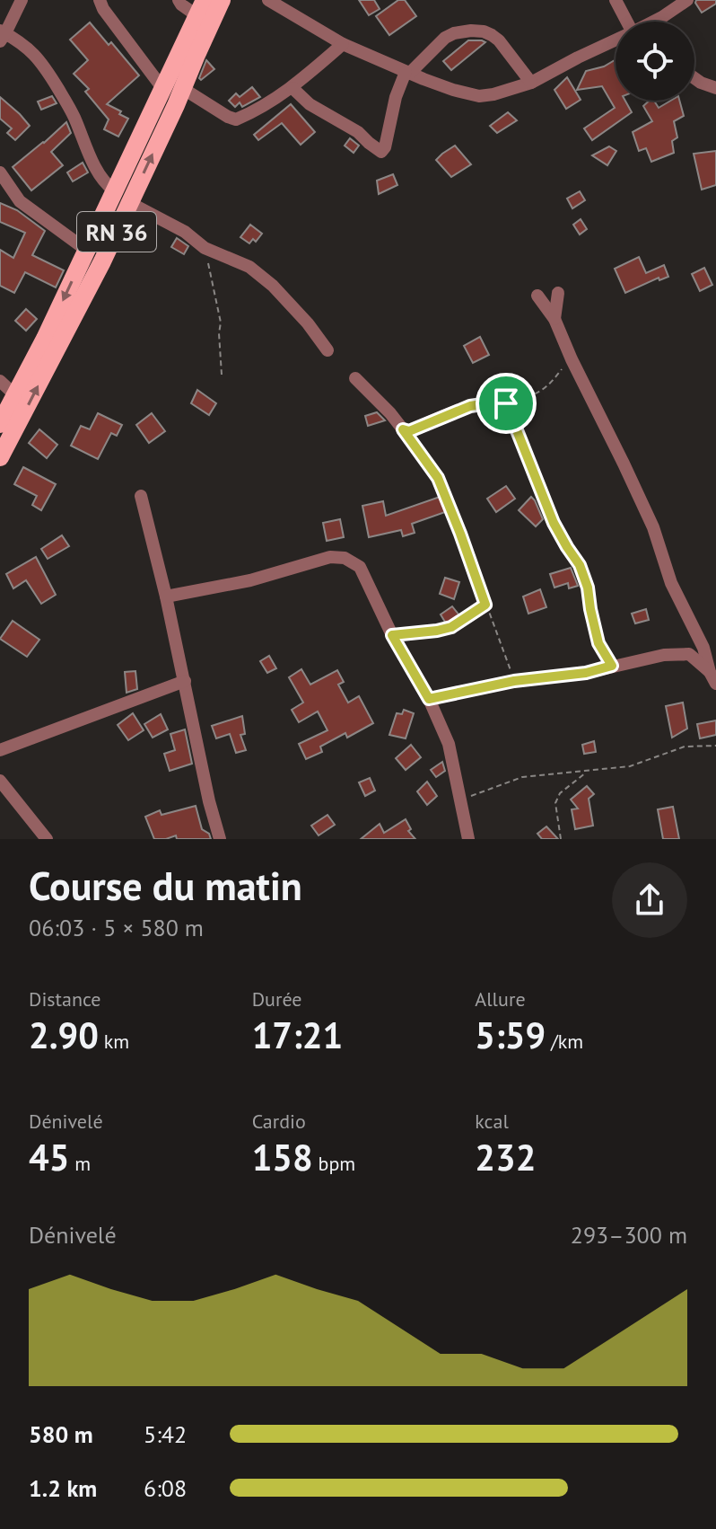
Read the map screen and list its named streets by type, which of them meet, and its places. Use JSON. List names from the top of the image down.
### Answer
{
  "streets": {
    "main road": ["RN 36"]
  },
  "page": {
    "heading": ["Course du matin", "06:03 · 5 × 580 m"],
    "stats": [
      ["Distance", "2.90 km"],
      ["Durée", "17:21"],
      ["Allure", "5:59 /km"],
      ["Dénivelé", "45 m"],
      ["Cardio", "158 bpm"],
      ["kcal", "232"]
    ],
    "chart": ["Dénivelé", "293–300 m"],
    "list": [
      {
        "name": "580 m",
        "note": "5:42"
      },
      {
        "name": "1.2 km",
        "note": "6:08"
      }
    ]
  }
}
